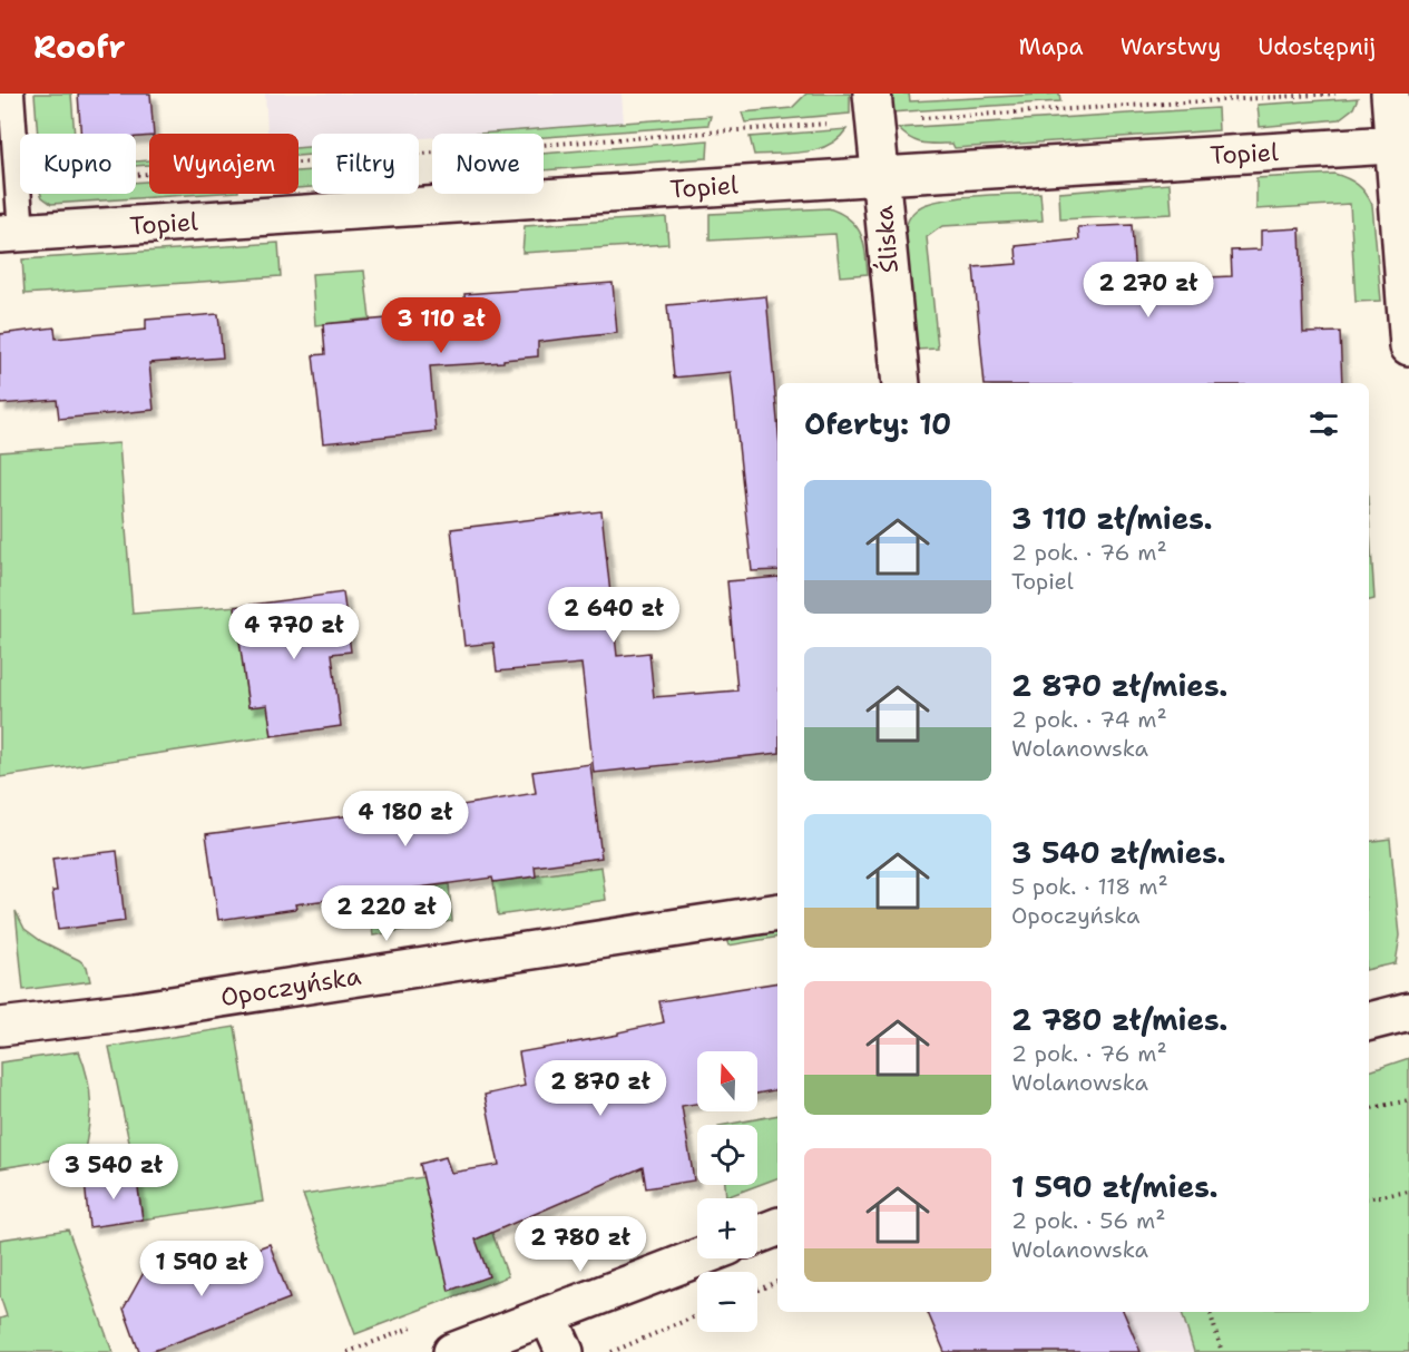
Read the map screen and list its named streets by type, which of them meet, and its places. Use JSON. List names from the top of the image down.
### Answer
{
  "streets": {
    "street": ["Topiel", "Śliska", "Opoczyńska"]
  },
  "crossings": [
    ["Topiel", "Śliska"]
  ],
  "north": "top",
  "page": {
    "header": "Roofr",
    "nav": ["Mapa", "Warstwy", "Udostępnij"],
    "chip": [
      "Kupno",
      "Wynajem",
      "Filtry",
      "Nowe"
    ],
    "price": [
      "2 270 zł",
      "3 110 zł",
      "2 640 zł",
      "4 770 zł",
      "4 180 zł",
      "2 220 zł",
      "2 870 zł",
      "3 540 zł",
      "2 780 zł",
      "1 590 zł"
    ],
    "heading": "Oferty: 10",
    "list": [
      {
        "name": "3 110 zł/mies.",
        "note": "2 pok. · 76 m² · Topiel"
      },
      {
        "name": "2 870 zł/mies.",
        "note": "2 pok. · 74 m² · Wolanowska"
      },
      {
        "name": "3 540 zł/mies.",
        "note": "5 pok. · 118 m² · Opoczyńska"
      },
      {
        "name": "2 780 zł/mies.",
        "note": "2 pok. · 76 m² · Wolanowska"
      },
      {
        "name": "1 590 zł/mies.",
        "note": "2 pok. · 56 m² · Wolanowska"
      }
    ],
    "map_buttons": ["+", "−"]
  }
}
